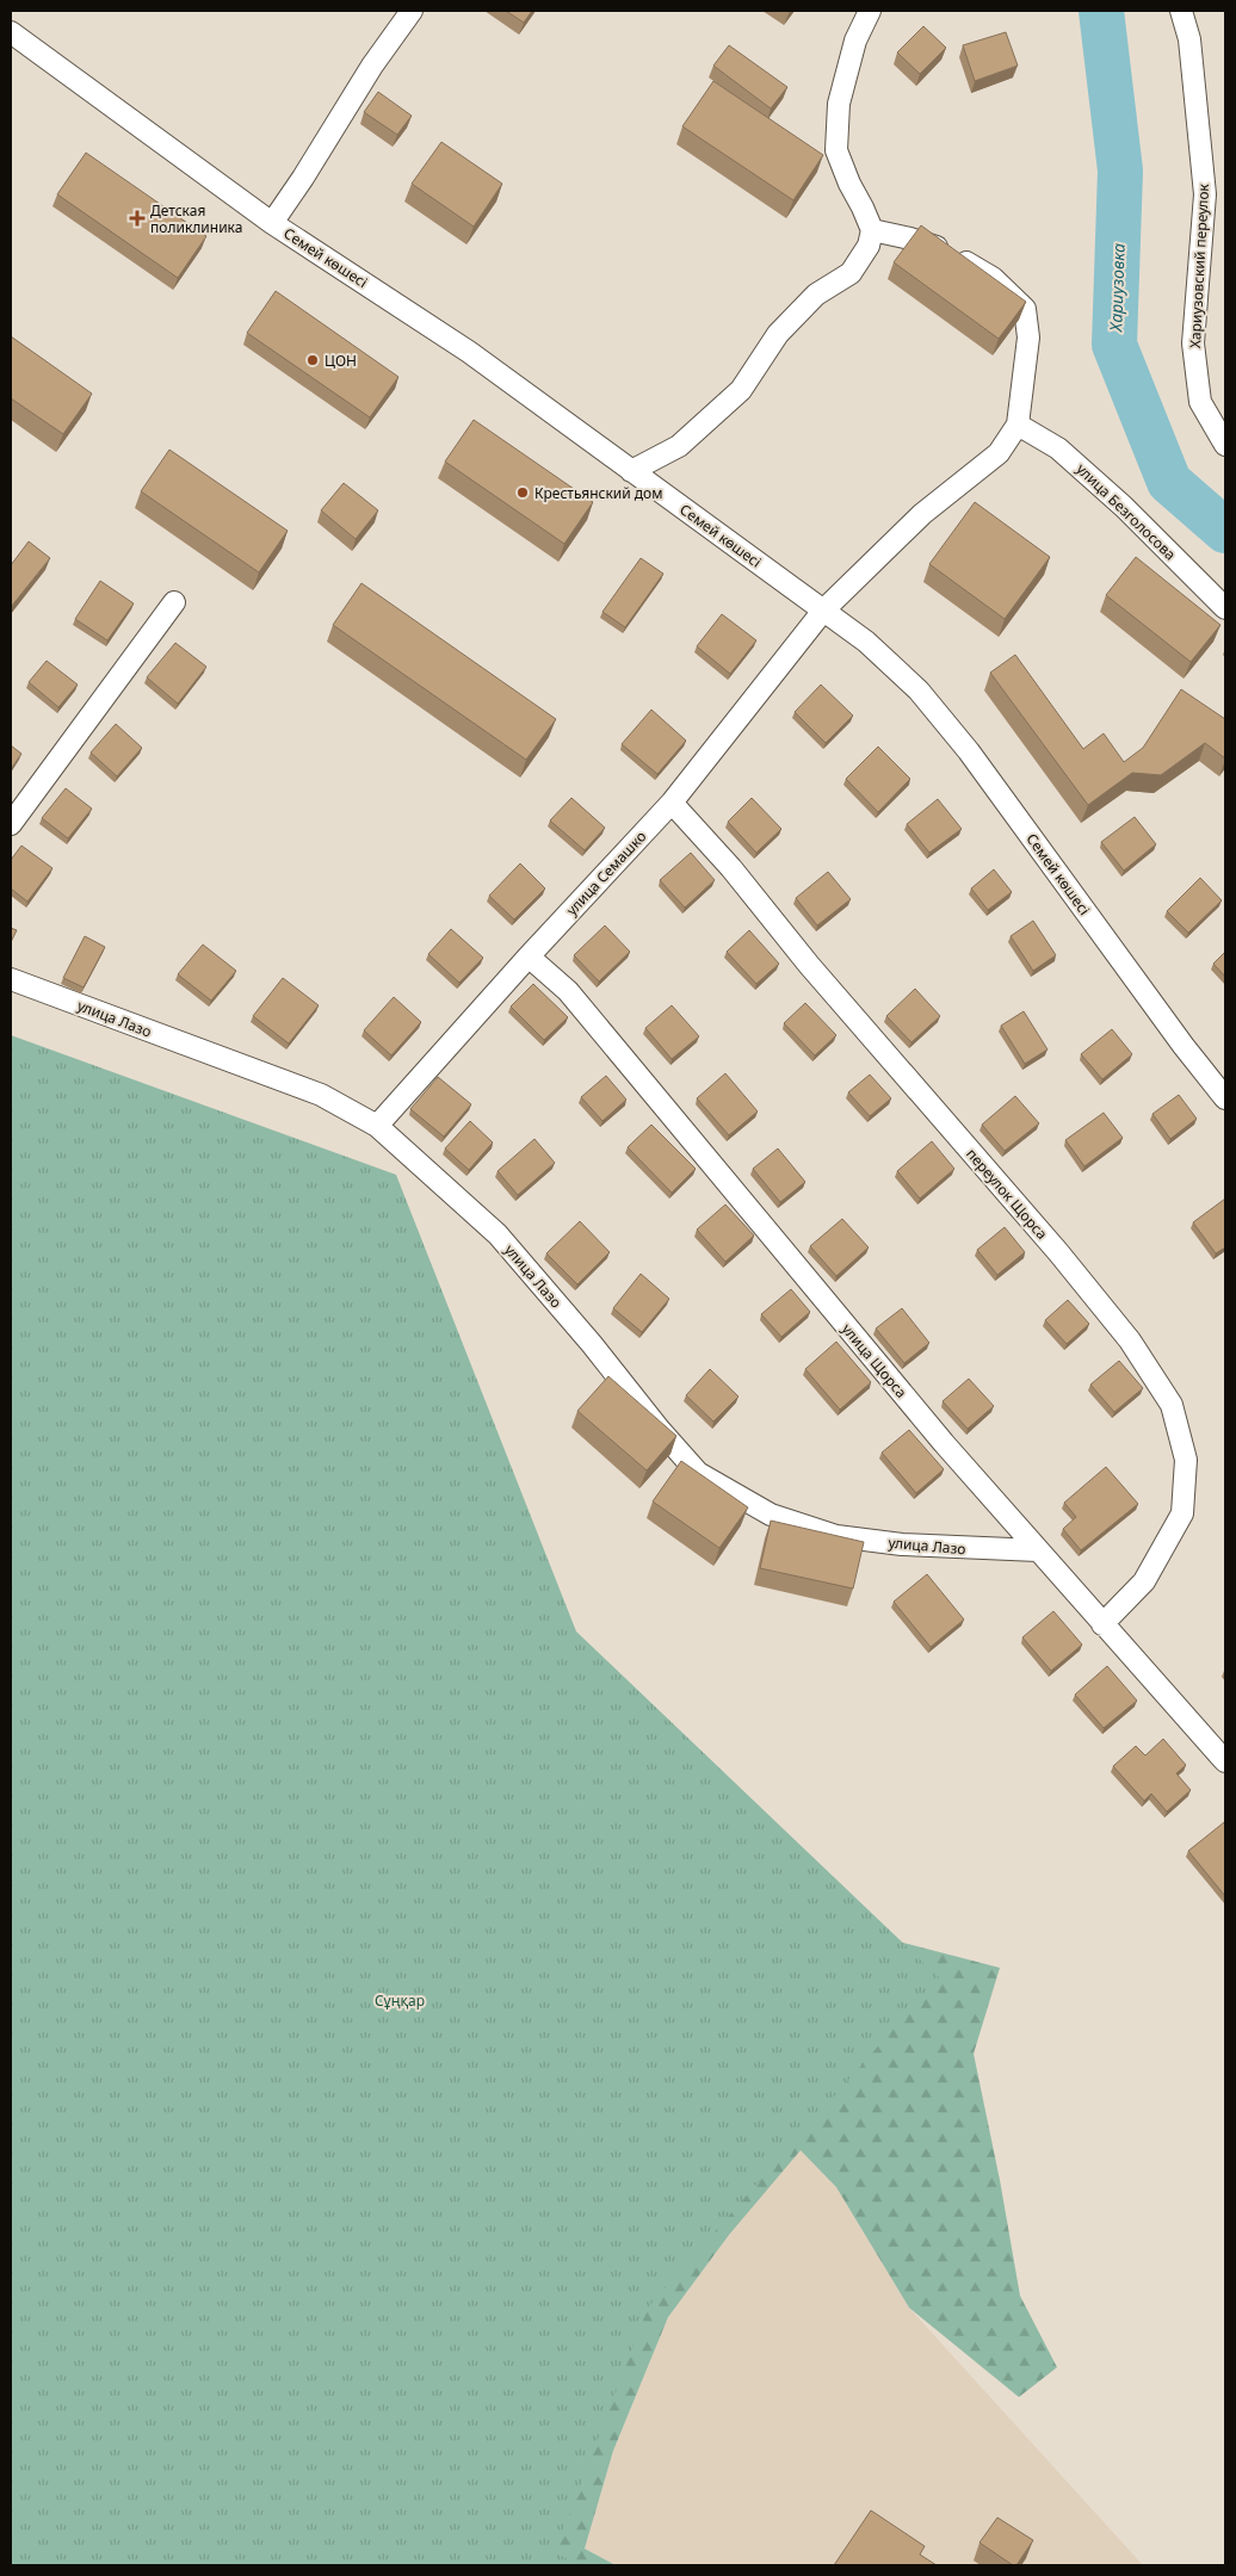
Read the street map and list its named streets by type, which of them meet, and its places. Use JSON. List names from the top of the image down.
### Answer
{
  "streets": {
    "street": [
      "Семей көшесі",
      "Хариузовский переулок",
      "улица Безголосова",
      "улица Семашко",
      "улица Лазо",
      "переулок Щорса",
      "улица Щорса"
    ]
  },
  "crossings": [
    ["Семей көшесі", "улица Семашко"],
    ["улица Семашко", "улица Лазо"],
    ["улица Семашко", "переулок Щорса"],
    ["улица Семашко", "улица Щорса"],
    ["улица Лазо", "улица Щорса"],
    ["переулок Щорса", "улица Щорса"]
  ],
  "water": ["Хариузовка"],
  "parks": ["Сұңқар"],
  "places": {
    "health": ["Детская поликлиника"],
    "other": ["ЦОН", "Крестьянский дом"]
  }
}
